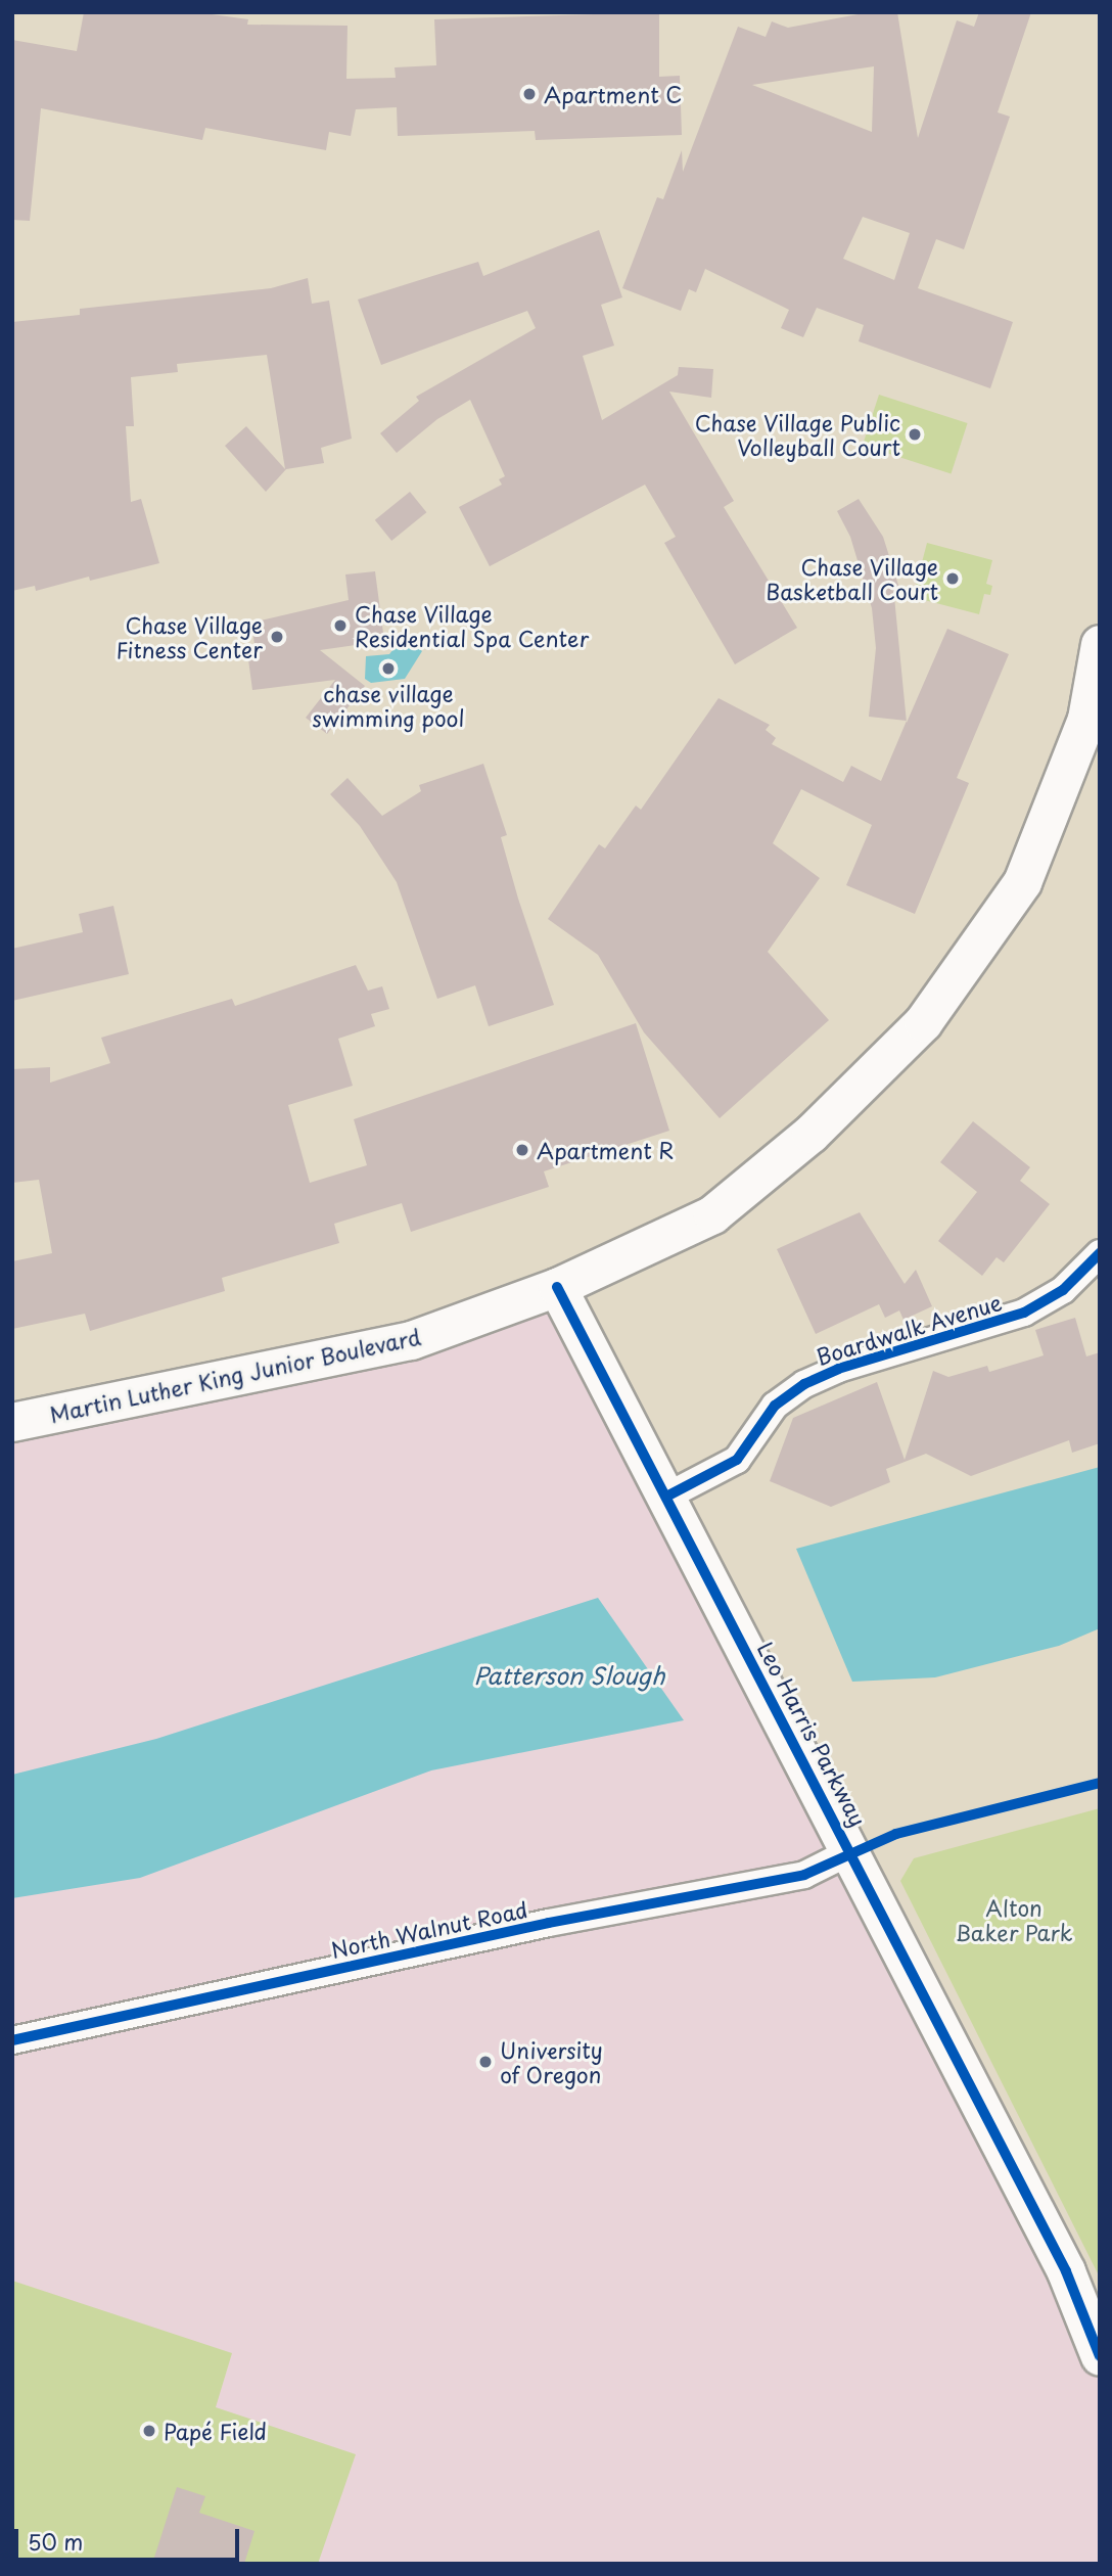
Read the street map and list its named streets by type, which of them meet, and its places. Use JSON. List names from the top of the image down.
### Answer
{
  "streets": {
    "main road": ["Martin Luther King Junior Boulevard", "Leo Harris Parkway"],
    "street": ["Boardwalk Avenue", "North Walnut Road"]
  },
  "crossings": [
    ["Boardwalk Avenue", "Leo Harris Parkway"],
    ["Martin Luther King Junior Boulevard", "Leo Harris Parkway"],
    ["Leo Harris Parkway", "North Walnut Road"]
  ],
  "water": ["Patterson Slough"],
  "parks": ["Alton Baker Park"],
  "places": [
    "Apartment C",
    "Chase Village Public Volleyball Court",
    "Chase Village Basketball Court",
    "Chase Village Residential Spa Center",
    "Chase Village Fitness Center",
    "chase village swimming pool",
    "Apartment R",
    "University of Oregon",
    "Papé Field"
  ],
  "scale_bar": "50 m"
}
